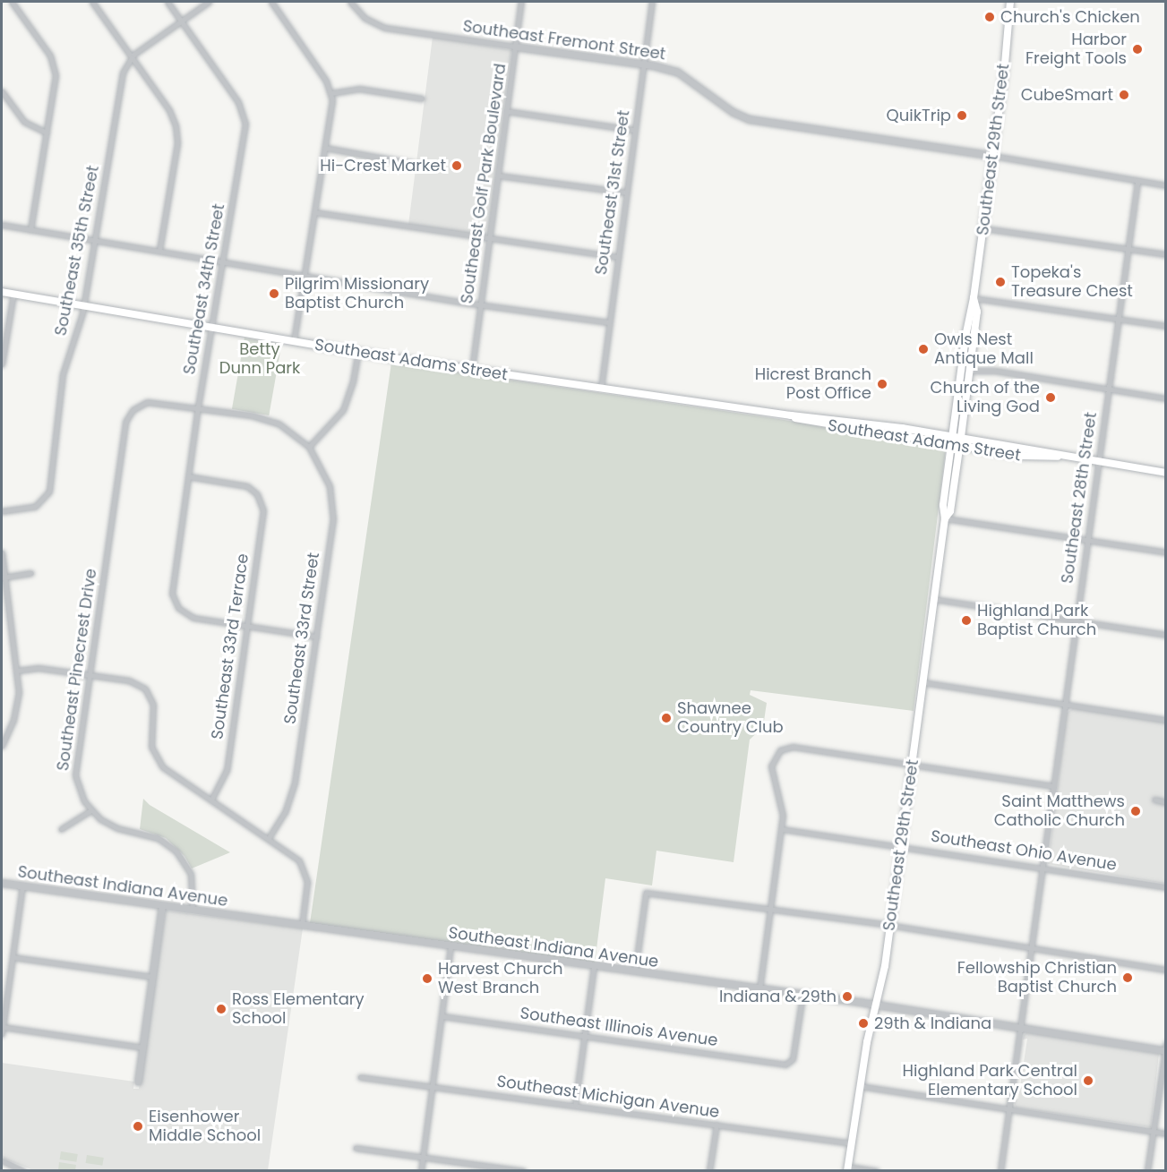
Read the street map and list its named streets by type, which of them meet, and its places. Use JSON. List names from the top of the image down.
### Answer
{
  "streets": {
    "main road": ["Southeast 29th Street", "Southeast Adams Street"],
    "street": [
      "Southeast Fremont Street",
      "Southeast Golf Park Boulevard",
      "Southeast 31st Street",
      "Southeast 35th Street",
      "Southeast 34th Street",
      "Southeast 28th Street",
      "Southeast 33rd Street",
      "Southeast 33rd Terrace",
      "Southeast Pinecrest Drive",
      "Southeast Ohio Avenue",
      "Southeast Indiana Avenue",
      "Southeast Illinois Avenue",
      "Southeast Michigan Avenue"
    ]
  },
  "crossings": [
    ["Southeast Fremont Street", "Southeast 29th Street"],
    ["Southeast Fremont Street", "Southeast Golf Park Boulevard"],
    ["Southeast Fremont Street", "Southeast 31st Street"],
    ["Southeast 29th Street", "Southeast Adams Street"],
    ["Southeast 29th Street", "Southeast Ohio Avenue"],
    ["Southeast 29th Street", "Southeast Indiana Avenue"],
    ["Southeast 29th Street", "Southeast Michigan Avenue"],
    ["Southeast Golf Park Boulevard", "Southeast Adams Street"],
    ["Southeast 31st Street", "Southeast Adams Street"],
    ["Southeast 35th Street", "Southeast Adams Street"],
    ["Southeast 34th Street", "Southeast Adams Street"],
    ["Southeast 34th Street", "Southeast 33rd Terrace"],
    ["Southeast 34th Street", "Southeast Pinecrest Drive"],
    ["Southeast Adams Street", "Southeast 28th Street"],
    ["Southeast 28th Street", "Southeast Ohio Avenue"],
    ["Southeast 28th Street", "Southeast Indiana Avenue"],
    ["Southeast Pinecrest Drive", "Southeast Indiana Avenue"],
    ["Southeast Indiana Avenue", "Southeast Illinois Avenue"]
  ],
  "parks": ["Betty Dunn Park"],
  "places": [
    "Church's Chicken",
    "Harbor Freight Tools",
    "CubeSmart",
    "QuikTrip",
    "Hi-Crest Market",
    "Topeka's Treasure Chest",
    "Pilgrim Missionary Baptist Church",
    "Owls Nest Antique Mall",
    "Hicrest Branch Post Office",
    "Church of the Living God",
    "Highland Park Baptist Church",
    "Shawnee Country Club",
    "Saint Matthews Catholic Church",
    "Fellowship Christian Baptist Church",
    "Harvest Church West Branch",
    "Indiana & 29th",
    "Ross Elementary School",
    "29th & Indiana",
    "Highland Park Central Elementary School",
    "Eisenhower Middle School"
  ]
}
